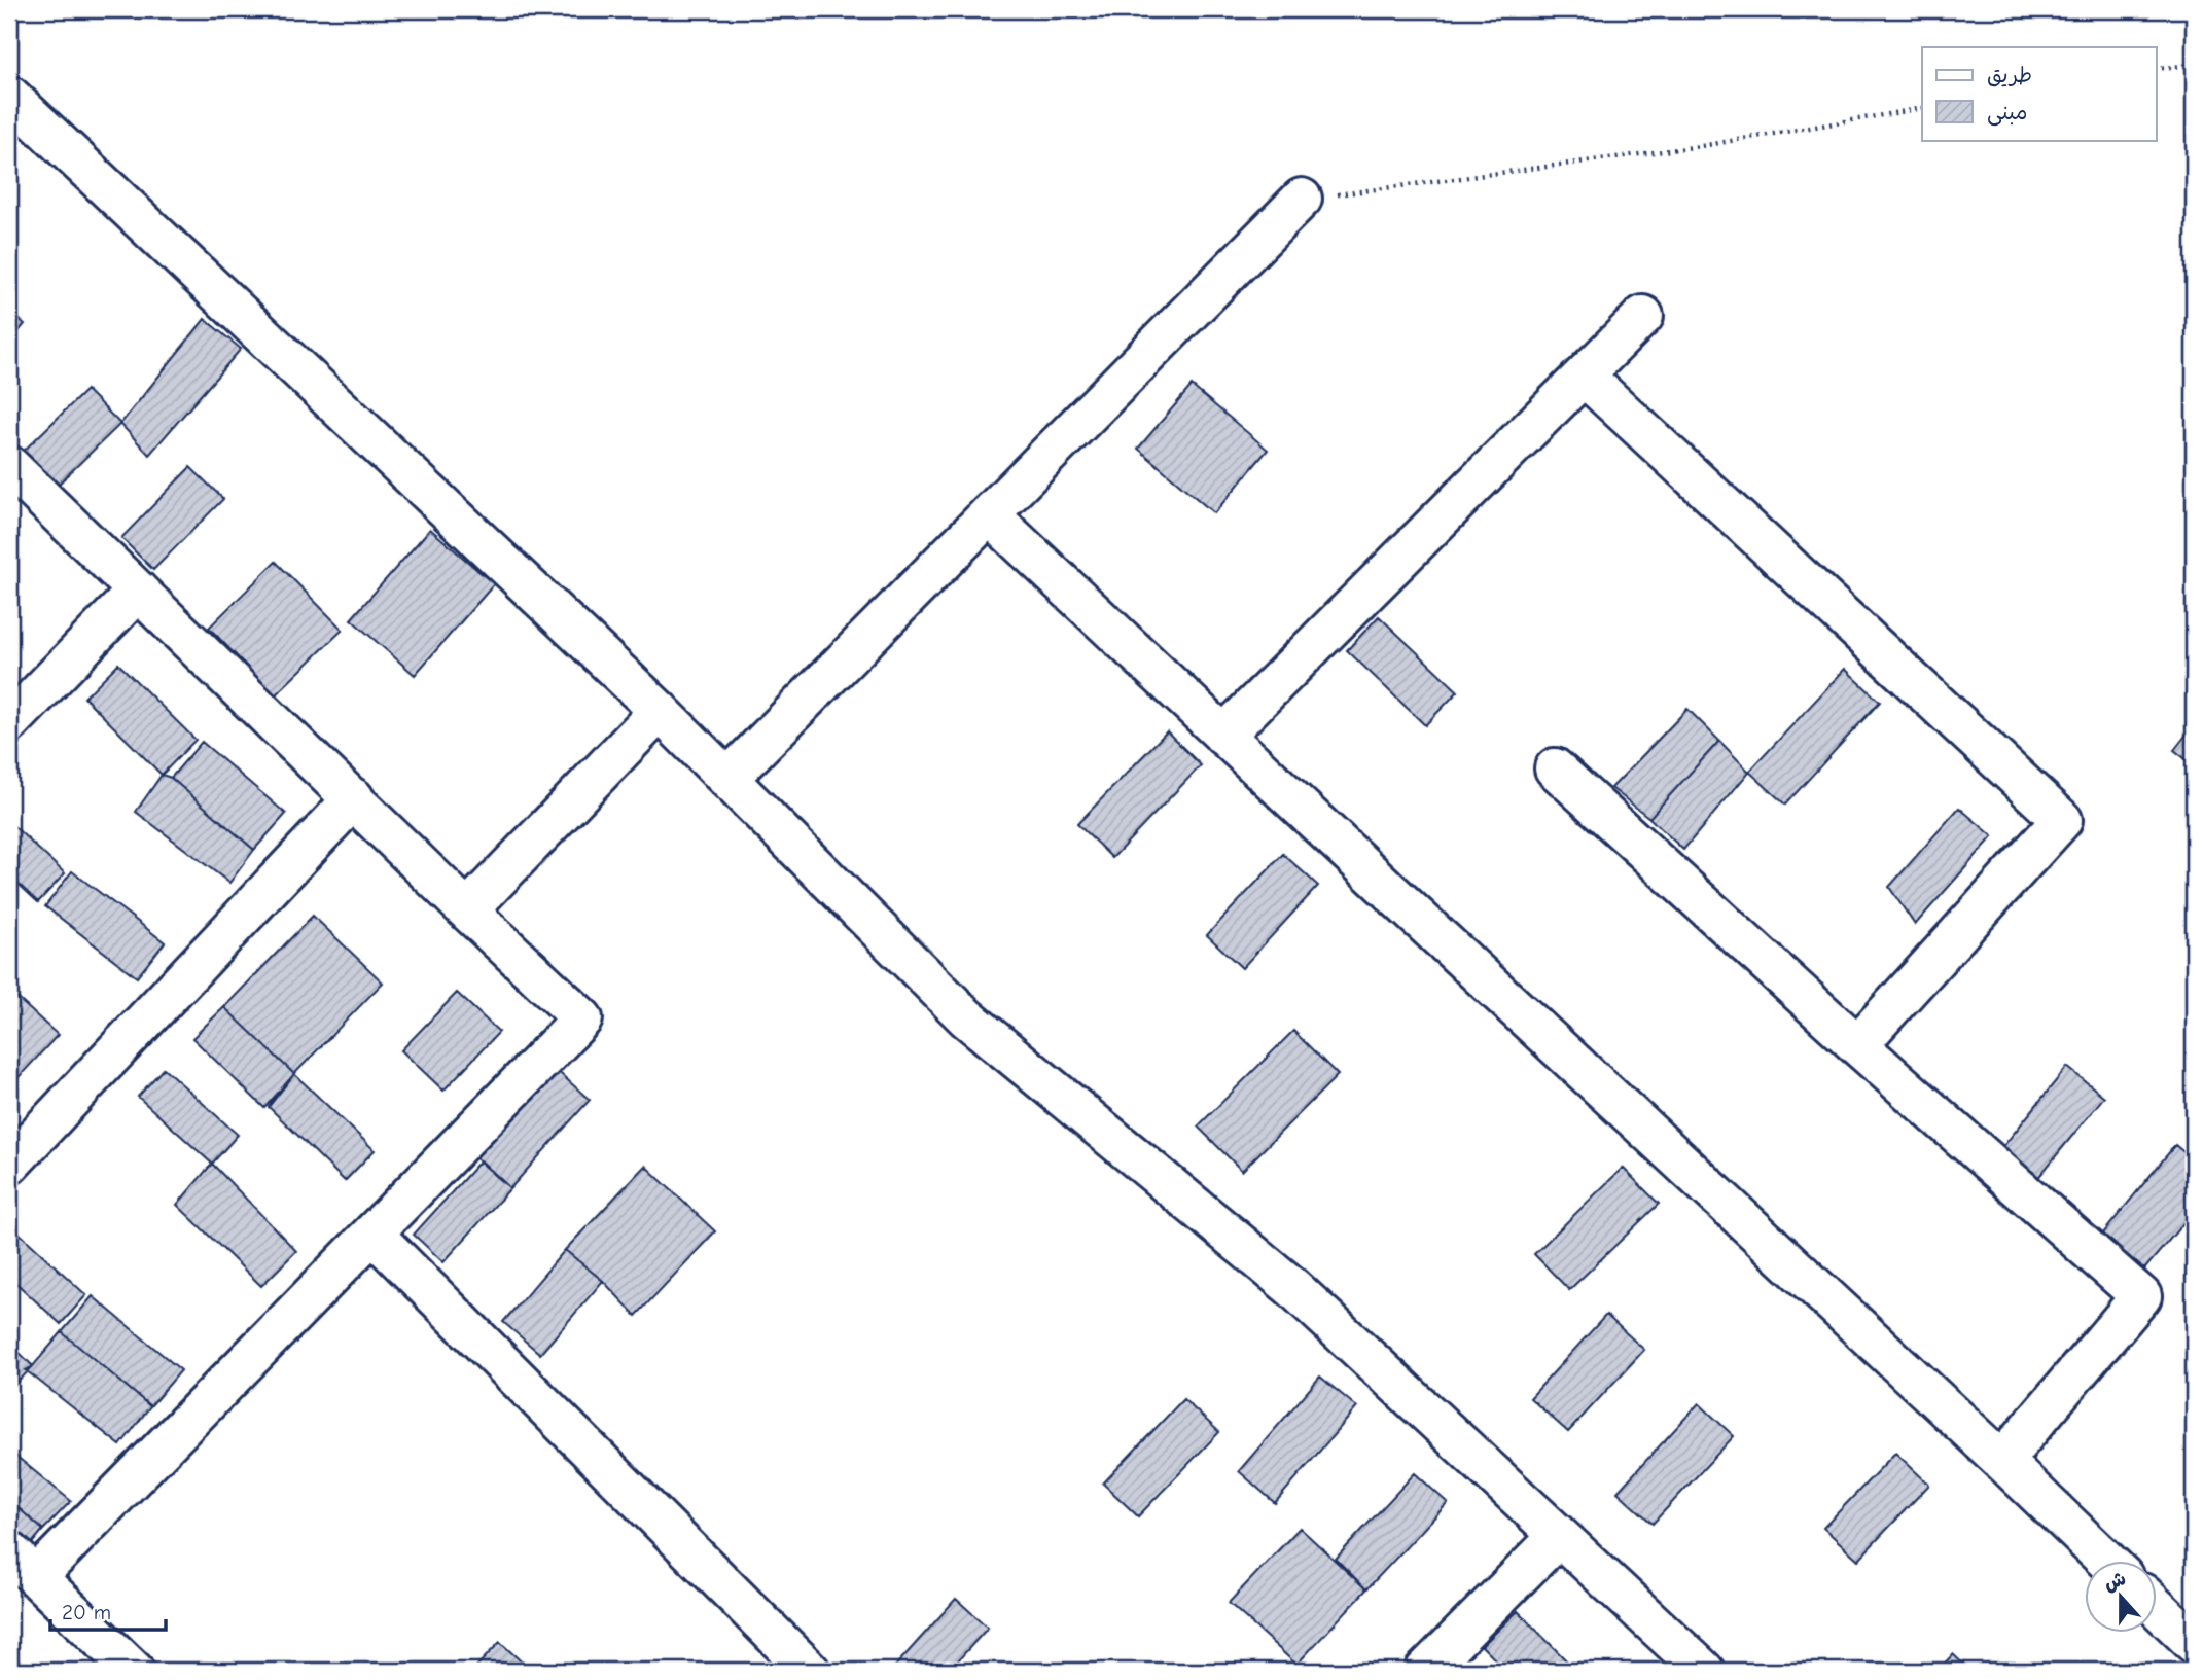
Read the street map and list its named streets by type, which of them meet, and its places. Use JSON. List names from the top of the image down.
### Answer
{
  "legend": ["طريق", "مبنى"],
  "scale_bar": "20 m",
  "north": "top"
}
